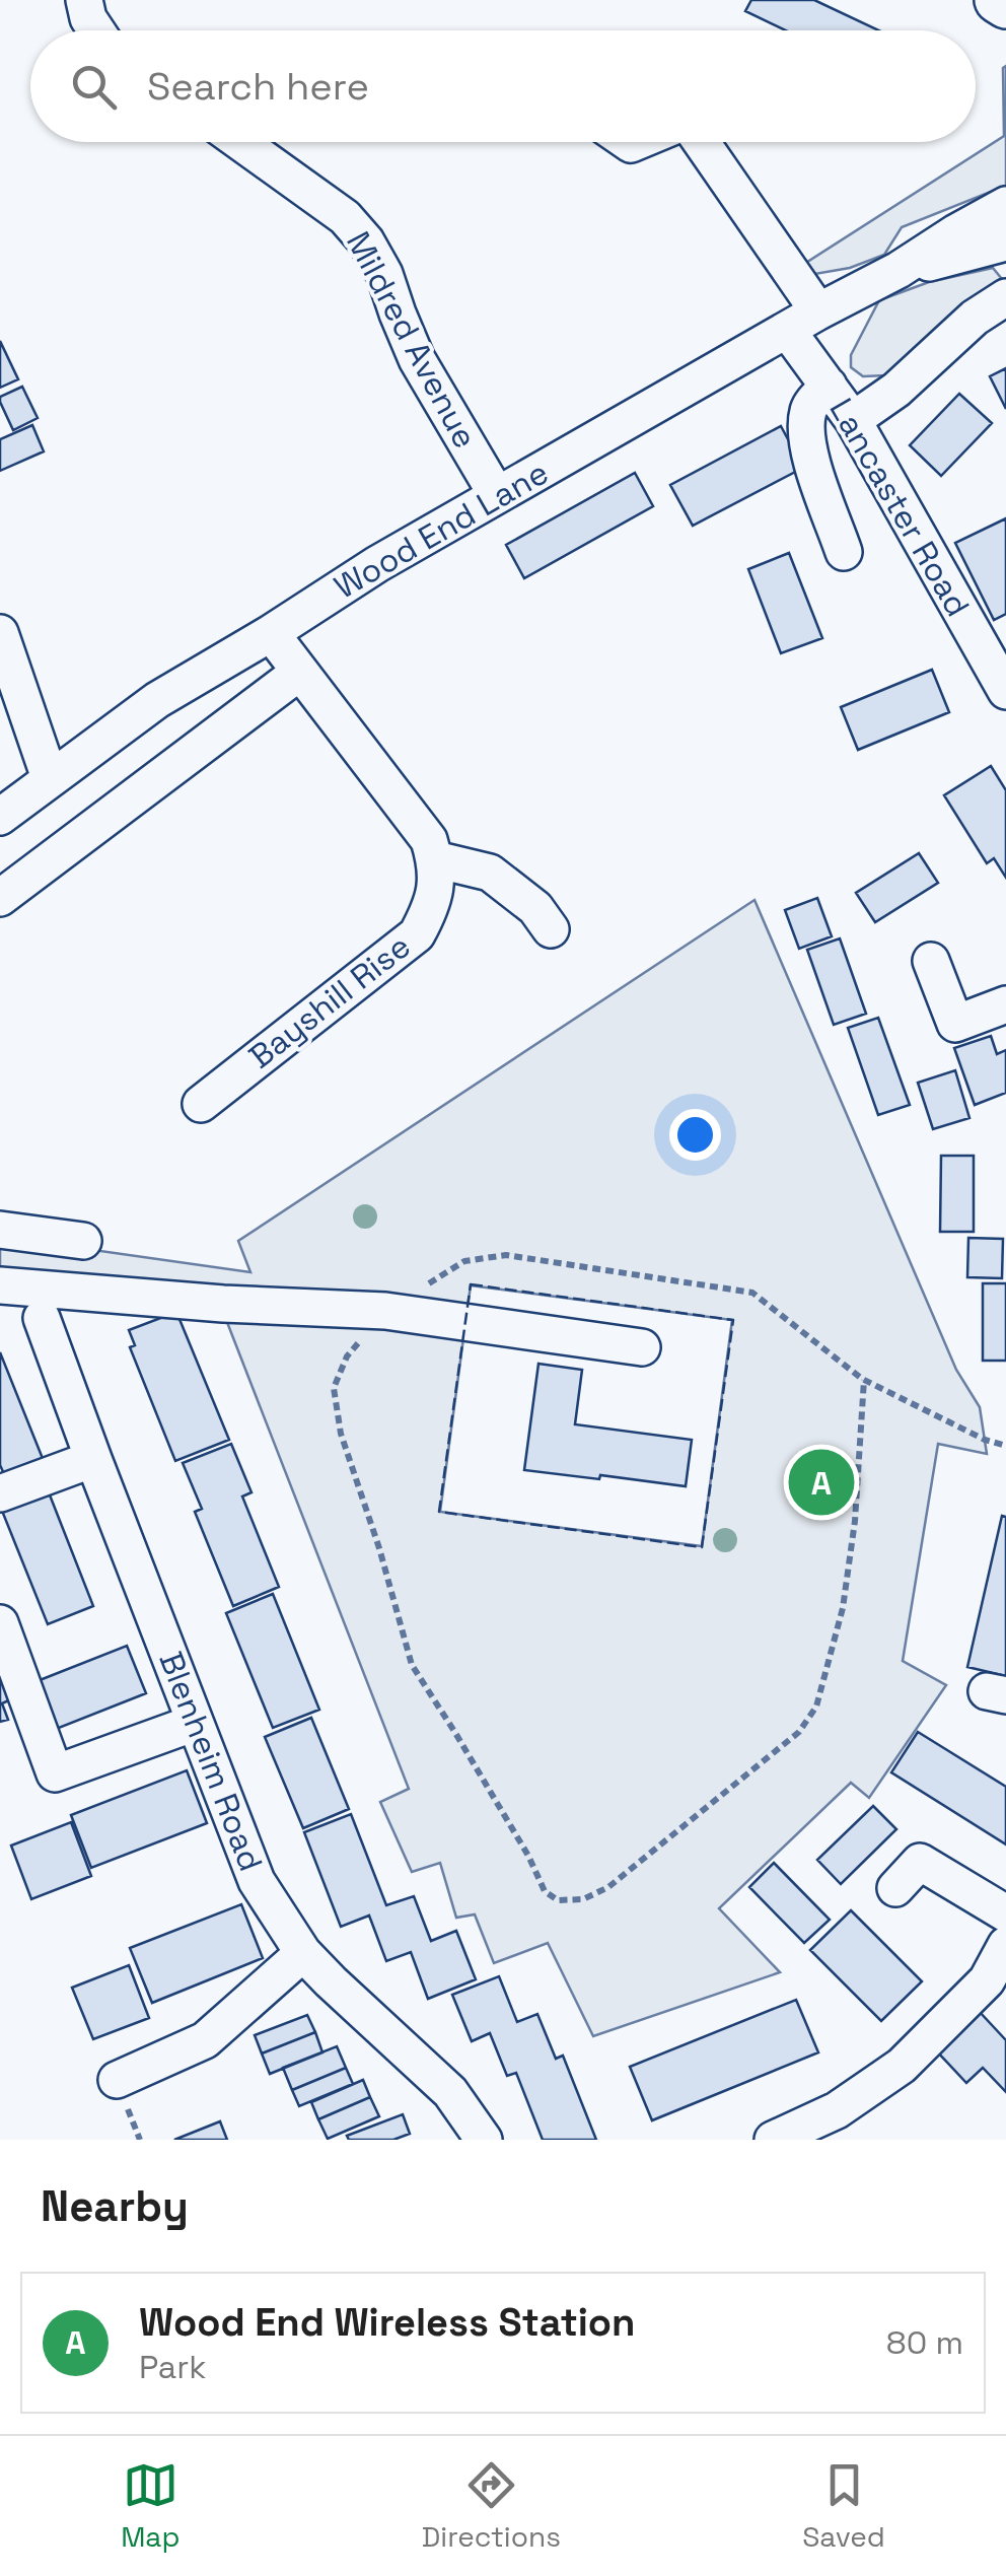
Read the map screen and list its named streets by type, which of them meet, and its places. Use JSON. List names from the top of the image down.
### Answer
{
  "streets": {
    "street": [
      "Mildred Avenue",
      "Lancaster Road",
      "Wood End Lane",
      "Bayshill Rise",
      "Blenheim Road"
    ]
  },
  "crossings": [
    ["Mildred Avenue", "Wood End Lane"],
    ["Lancaster Road", "Wood End Lane"]
  ],
  "page": {
    "search": "Search here",
    "pins": "A",
    "heading": "Nearby",
    "list": [
      {
        "mark": "A",
        "name": "Wood End Wireless Station",
        "note": "Park",
        "value": "80 m"
      }
    ],
    "nav": ["Map", "Directions", "Saved"]
  }
}
